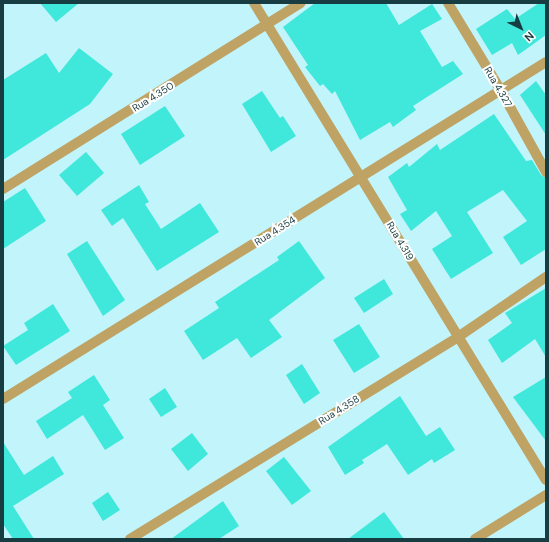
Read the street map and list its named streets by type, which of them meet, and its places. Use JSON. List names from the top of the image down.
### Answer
{
  "streets": {
    "street": [
      "Rua 4.327",
      "Rua 4.350",
      "Rua 4.354",
      "Rua 4.319",
      "Rua 4.358"
    ]
  },
  "crossings": [
    ["Rua 4.327", "Rua 4.354"],
    ["Rua 4.350", "Rua 4.319"],
    ["Rua 4.354", "Rua 4.319"],
    ["Rua 4.319", "Rua 4.358"]
  ],
  "north": "bottom right"
}
